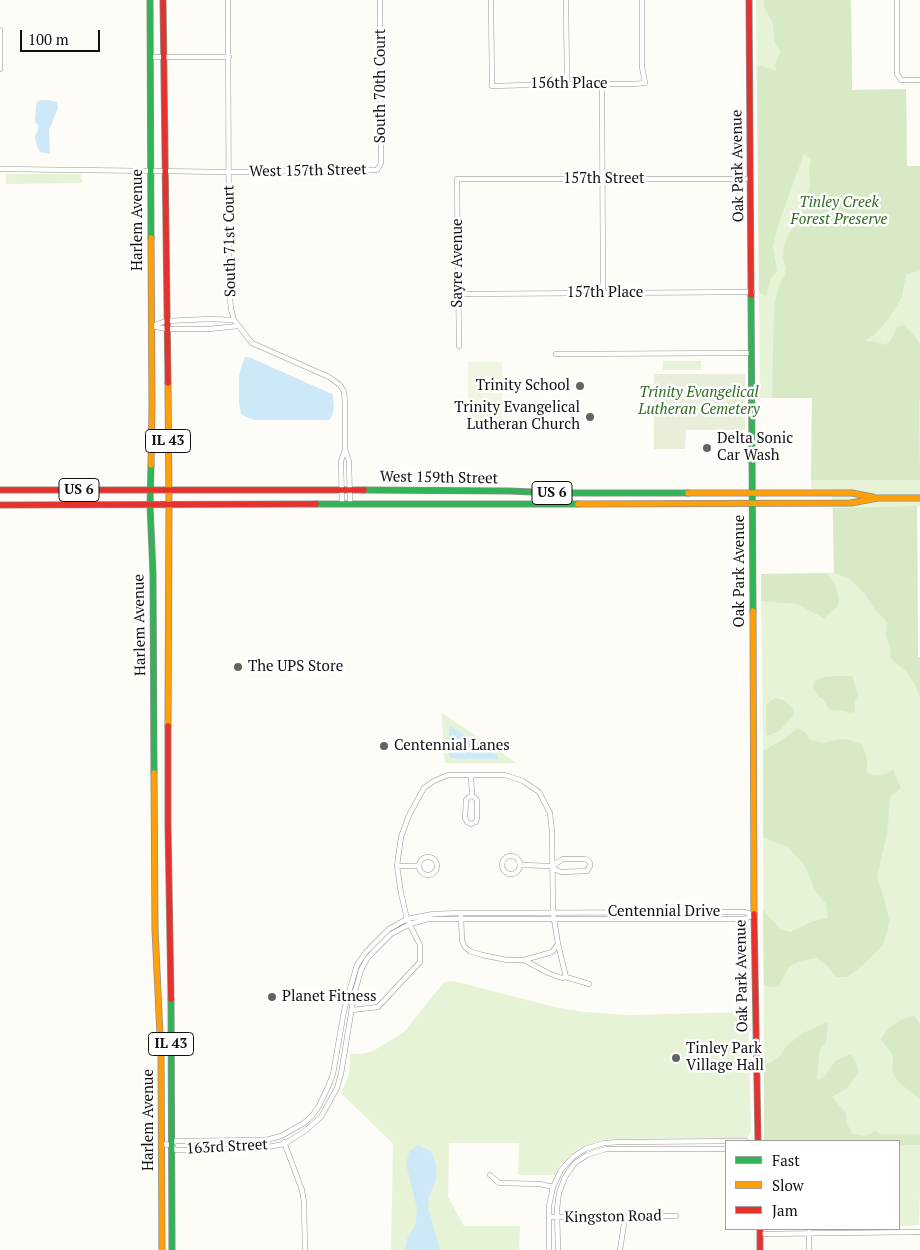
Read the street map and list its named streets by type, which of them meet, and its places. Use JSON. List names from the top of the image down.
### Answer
{
  "streets": {
    "main road": [
      "Oak Park Avenue",
      "Harlem Avenue",
      "IL 43",
      "West 159th Street",
      "US 6"
    ],
    "street": [
      "156th Place",
      "South 70th Court",
      "West 157th Street",
      "157th Street",
      "South 71st Court",
      "Sayre Avenue",
      "157th Place",
      "Centennial Drive",
      "163rd Street",
      "Kingston Road"
    ]
  },
  "crossings": [
    ["South 70th Court", "West 157th Street"],
    ["Oak Park Avenue", "157th Street"],
    ["Oak Park Avenue", "157th Place"],
    ["Oak Park Avenue", "West 159th Street"],
    ["Oak Park Avenue", "Centennial Drive"],
    ["West 157th Street", "Harlem Avenue"],
    ["West 157th Street", "South 71st Court"],
    ["157th Street", "Sayre Avenue"],
    ["Harlem Avenue", "West 159th Street"],
    ["Harlem Avenue", "163rd Street"],
    ["South 71st Court", "West 159th Street"],
    ["Sayre Avenue", "157th Place"],
    ["Centennial Drive", "163rd Street"]
  ],
  "parks": ["Tinley Creek Forest Preserve", "Trinity Evangelical Lutheran Cemetery"],
  "places": [
    "Trinity School",
    "Trinity Evangelical Lutheran Church",
    "Delta Sonic Car Wash",
    "The UPS Store",
    "Centennial Lanes",
    "Planet Fitness",
    "Tinley Park Village Hall"
  ],
  "legend": ["Fast", "Slow", "Jam"],
  "scale_bar": "100 m"
}
